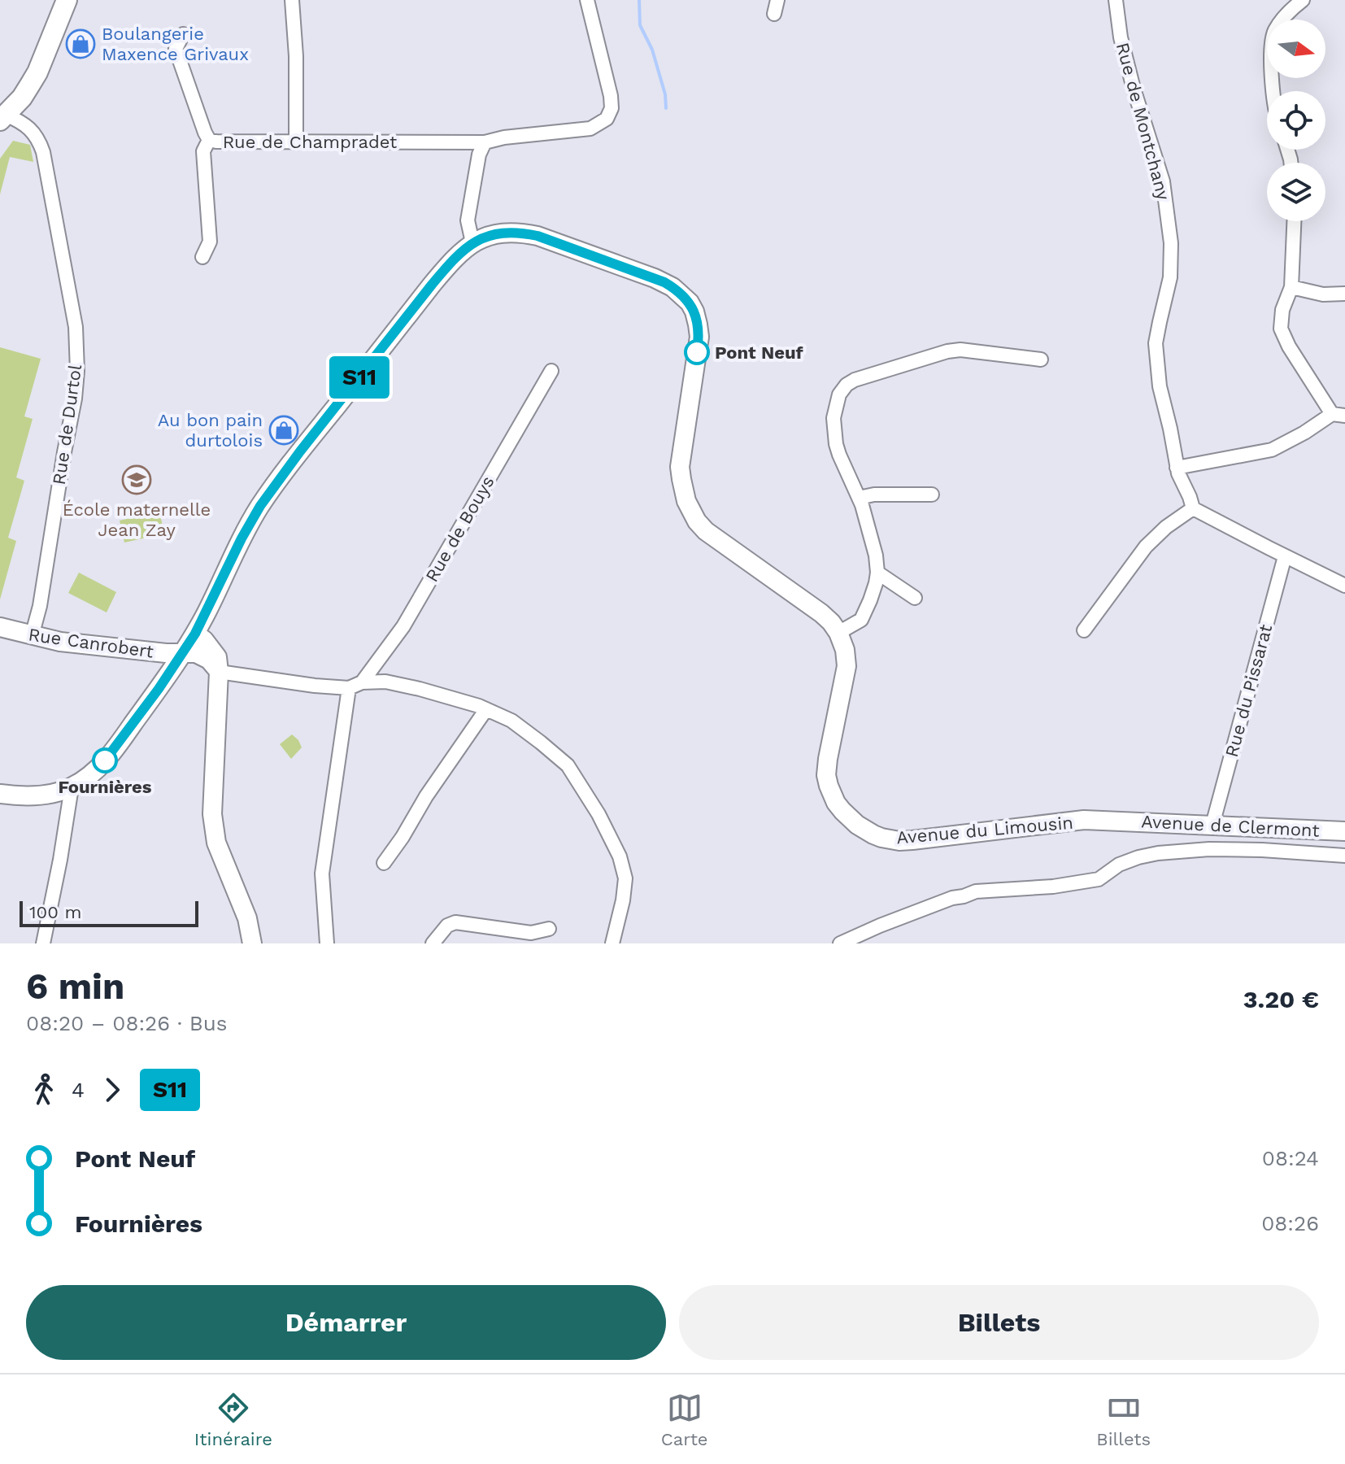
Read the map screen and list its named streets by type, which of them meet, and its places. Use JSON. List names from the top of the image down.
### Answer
{
  "streets": {
    "main road": ["Rue Canrobert", "Avenue de Clermont", "Avenue du Limousin"],
    "street": [
      "Rue de Montchany",
      "Rue de Champradet",
      "Rue de Durtol",
      "Rue de Bouys",
      "Rue du Pissarat"
    ]
  },
  "crossings": [
    ["Rue de Durtol", "Rue Canrobert"],
    ["Rue Canrobert", "Avenue du Limousin"],
    ["Rue du Pissarat", "Avenue de Clermont"],
    ["Avenue de Clermont", "Avenue du Limousin"]
  ],
  "places": {
    "shop": ["Boulangerie Maxence Grivaux", "Au bon pain durtolois"],
    "other": ["Pont Neuf", "Fournières"],
    "school or university": ["École maternelle Jean Zay"]
  },
  "lines": ["bus line S11"],
  "scale_bar": "100 m",
  "north": "right",
  "page": {
    "on_map": "S11",
    "scale": "100 m",
    "heading": ["6 min", "08:20 – 08:26 · Bus", "3.20 €"],
    "legs": ["4", "S11"],
    "list": [
      {
        "name": "Pont Neuf",
        "value": "08:24"
      },
      {
        "name": "Fournières",
        "value": "08:26"
      }
    ],
    "buttons": ["Démarrer", "Billets"],
    "tabs": ["Itinéraire", "Carte", "Billets"]
  }
}
